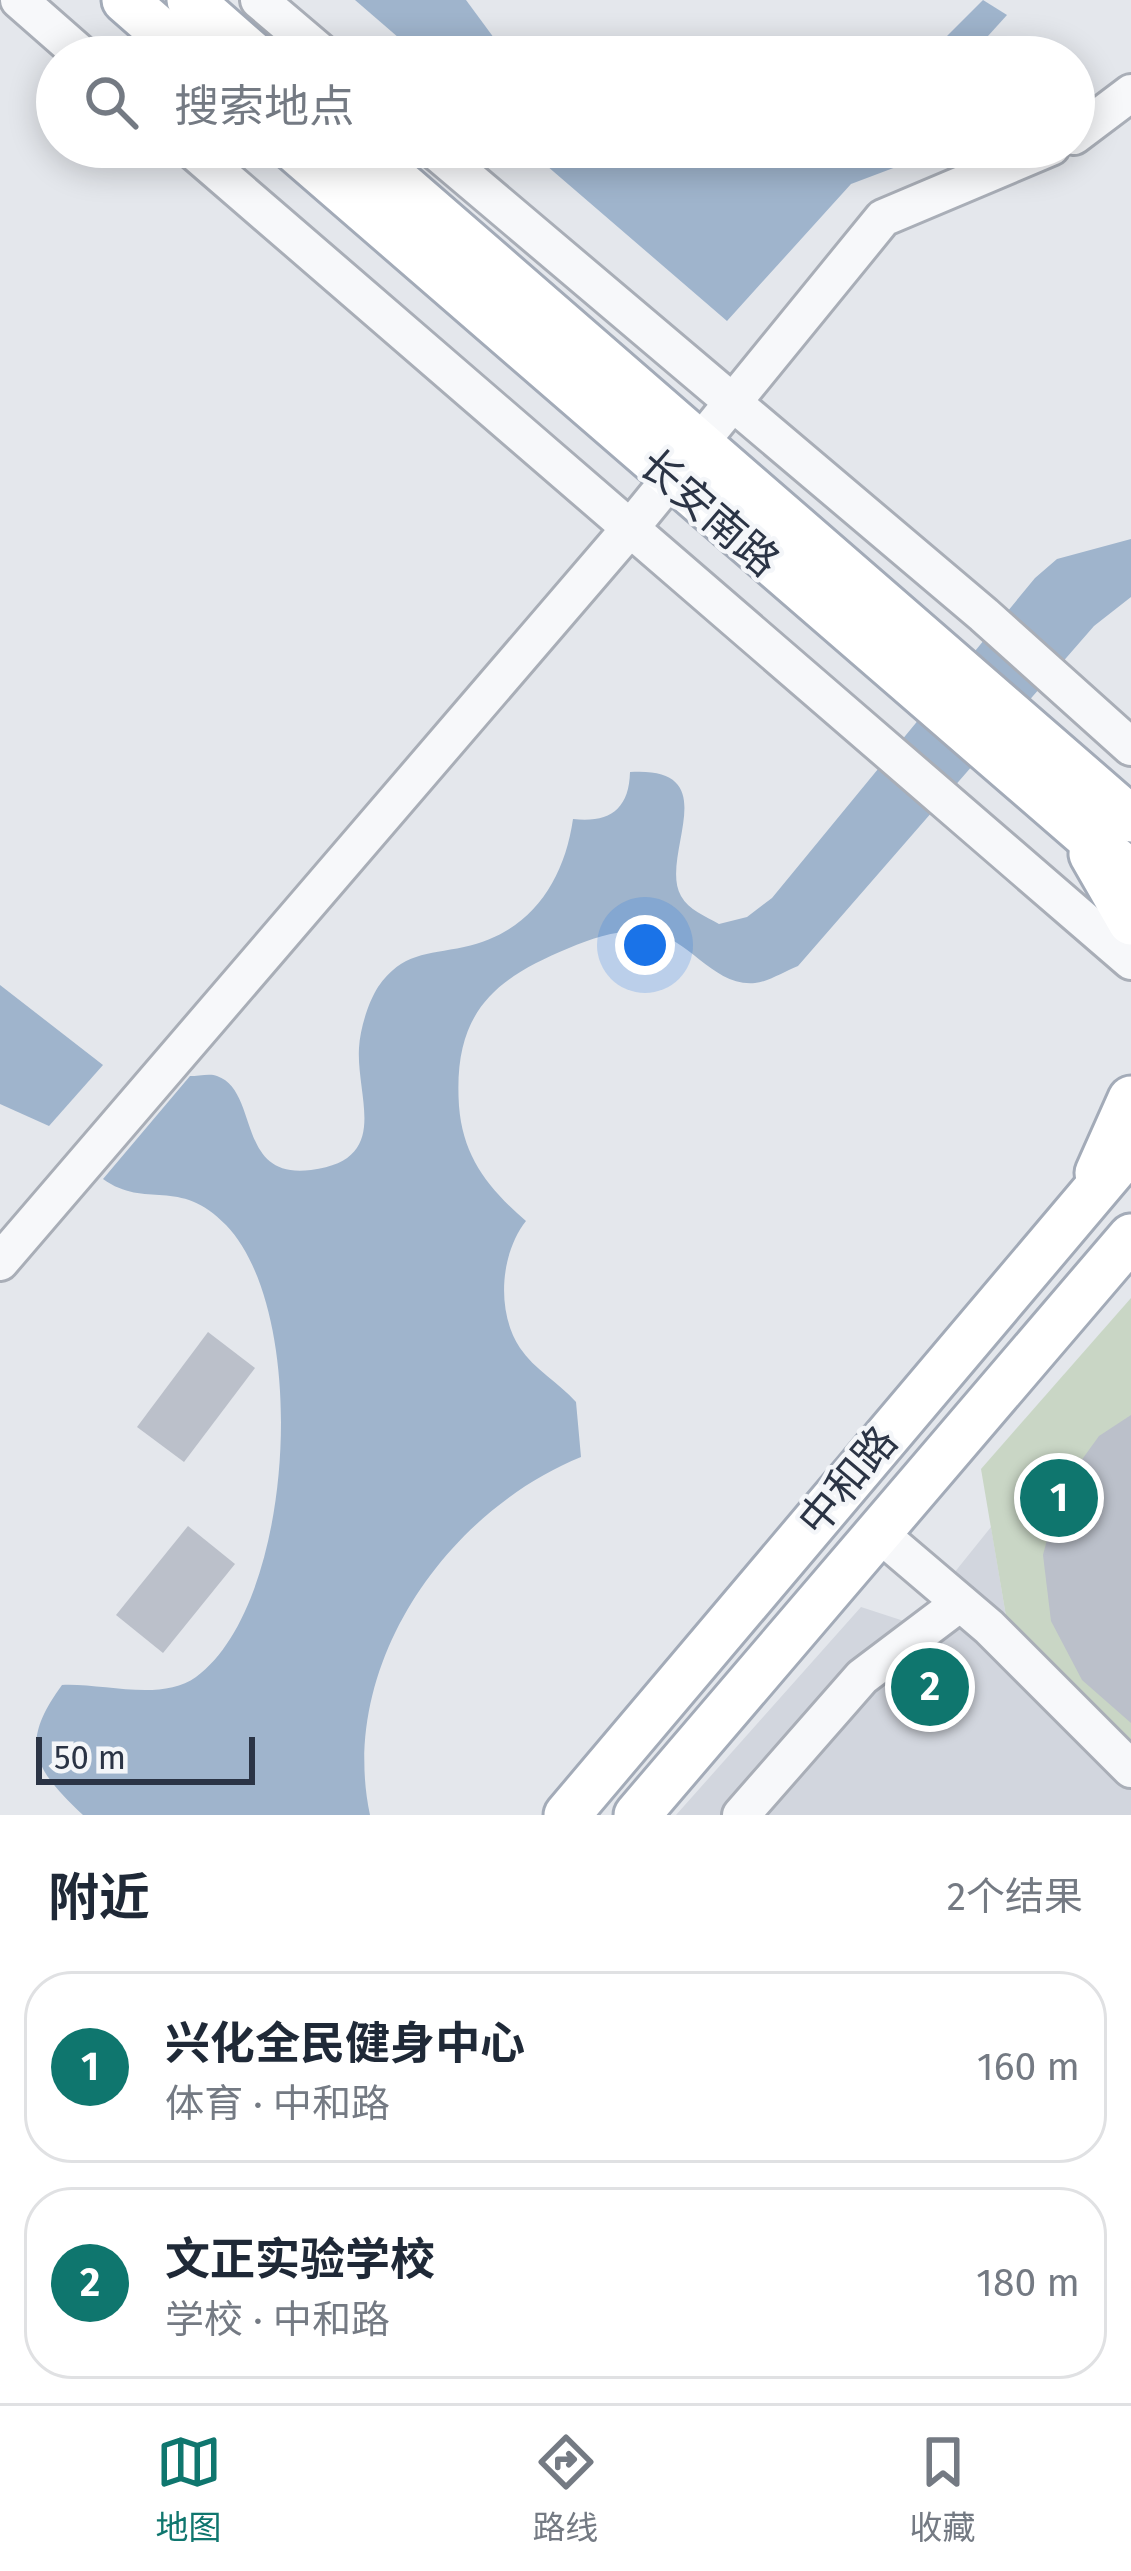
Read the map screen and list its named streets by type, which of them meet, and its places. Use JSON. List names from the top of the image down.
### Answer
{
  "streets": {
    "main road": ["长安南路", "中和路"]
  },
  "scale_bar": "50 m",
  "page": {
    "search": "搜索地点",
    "pins": ["1", "2"],
    "scale": "50 m",
    "heading": ["附近", "2个结果"],
    "list": [
      {
        "mark": "1",
        "name": "兴化全民健身中心",
        "note": "体育 · 中和路",
        "value": "160 m"
      },
      {
        "mark": "2",
        "name": "文正实验学校",
        "note": "学校 · 中和路",
        "value": "180 m"
      }
    ],
    "nav": ["地图", "路线", "收藏"]
  }
}
